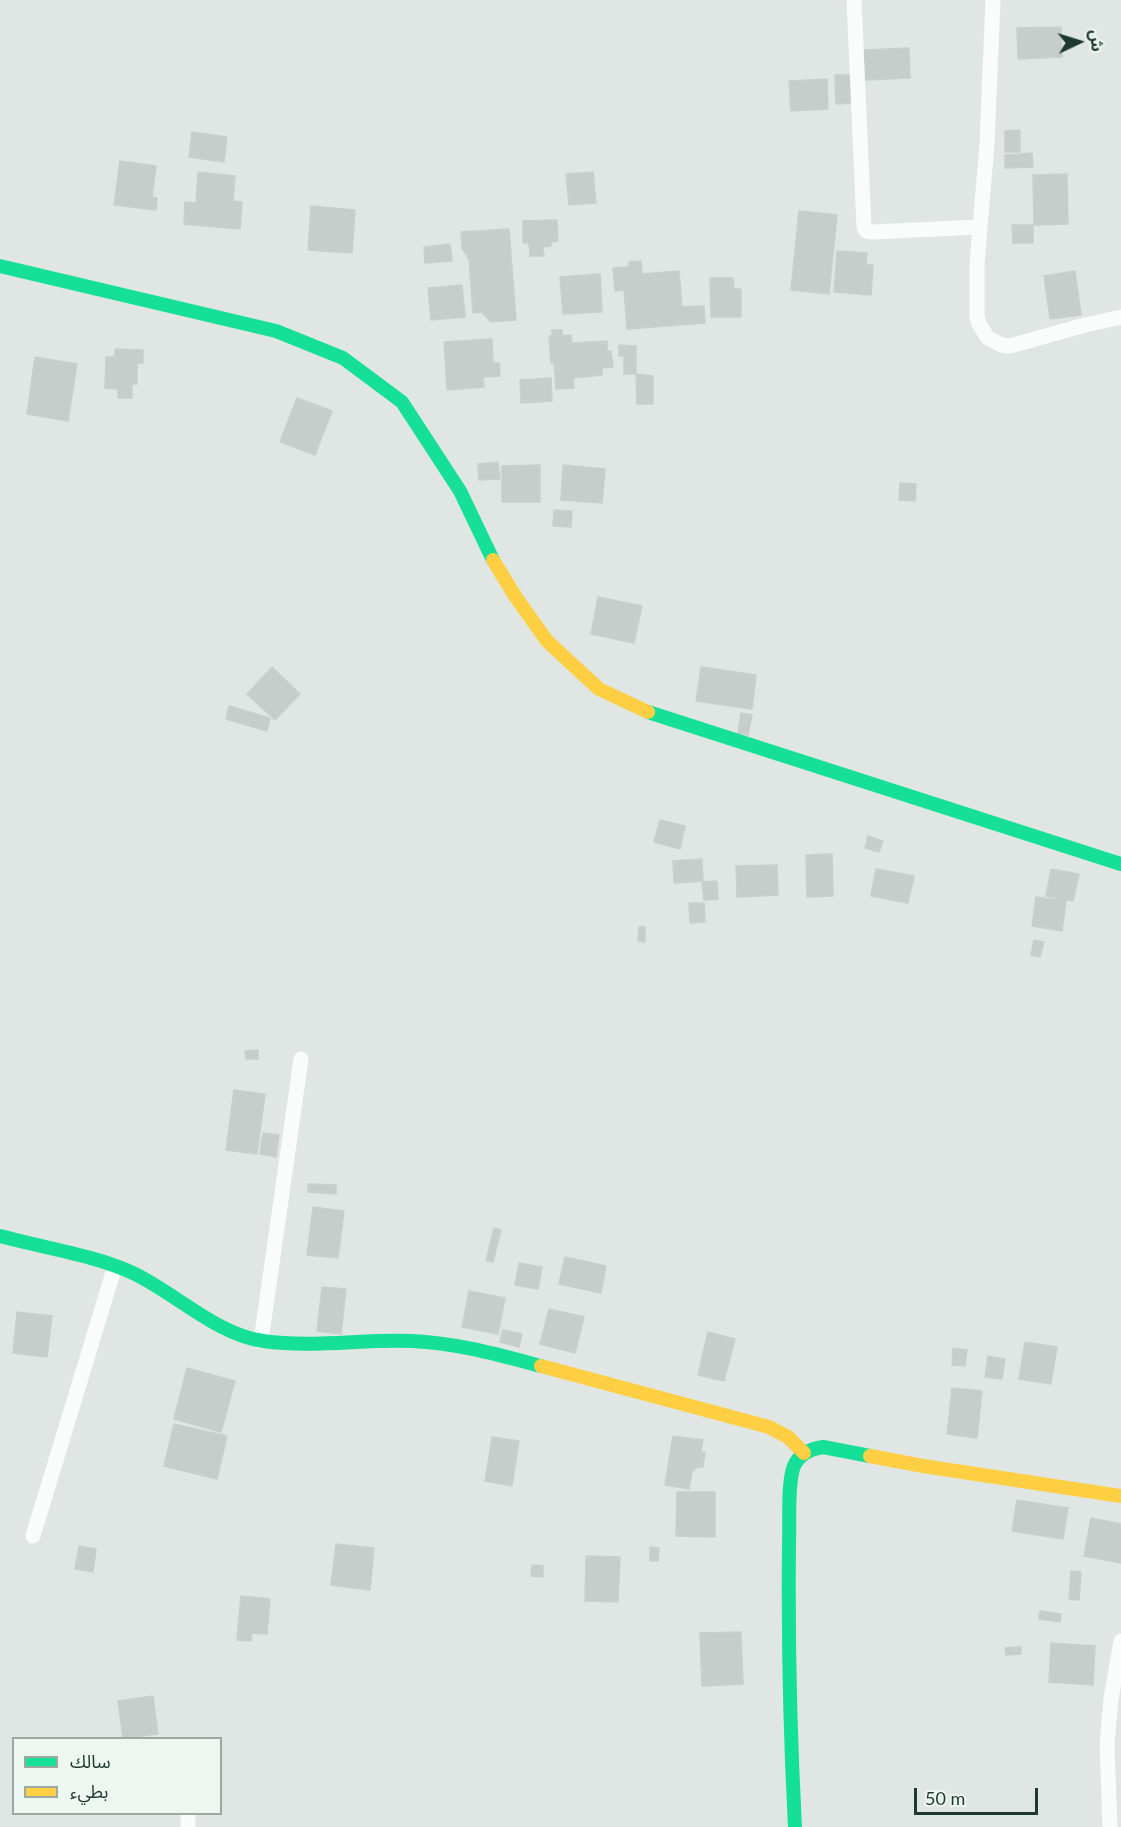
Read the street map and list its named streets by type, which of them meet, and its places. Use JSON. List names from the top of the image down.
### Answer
{
  "legend": ["سالك", "بطيء"],
  "scale_bar": "50 m",
  "north": "right"
}
